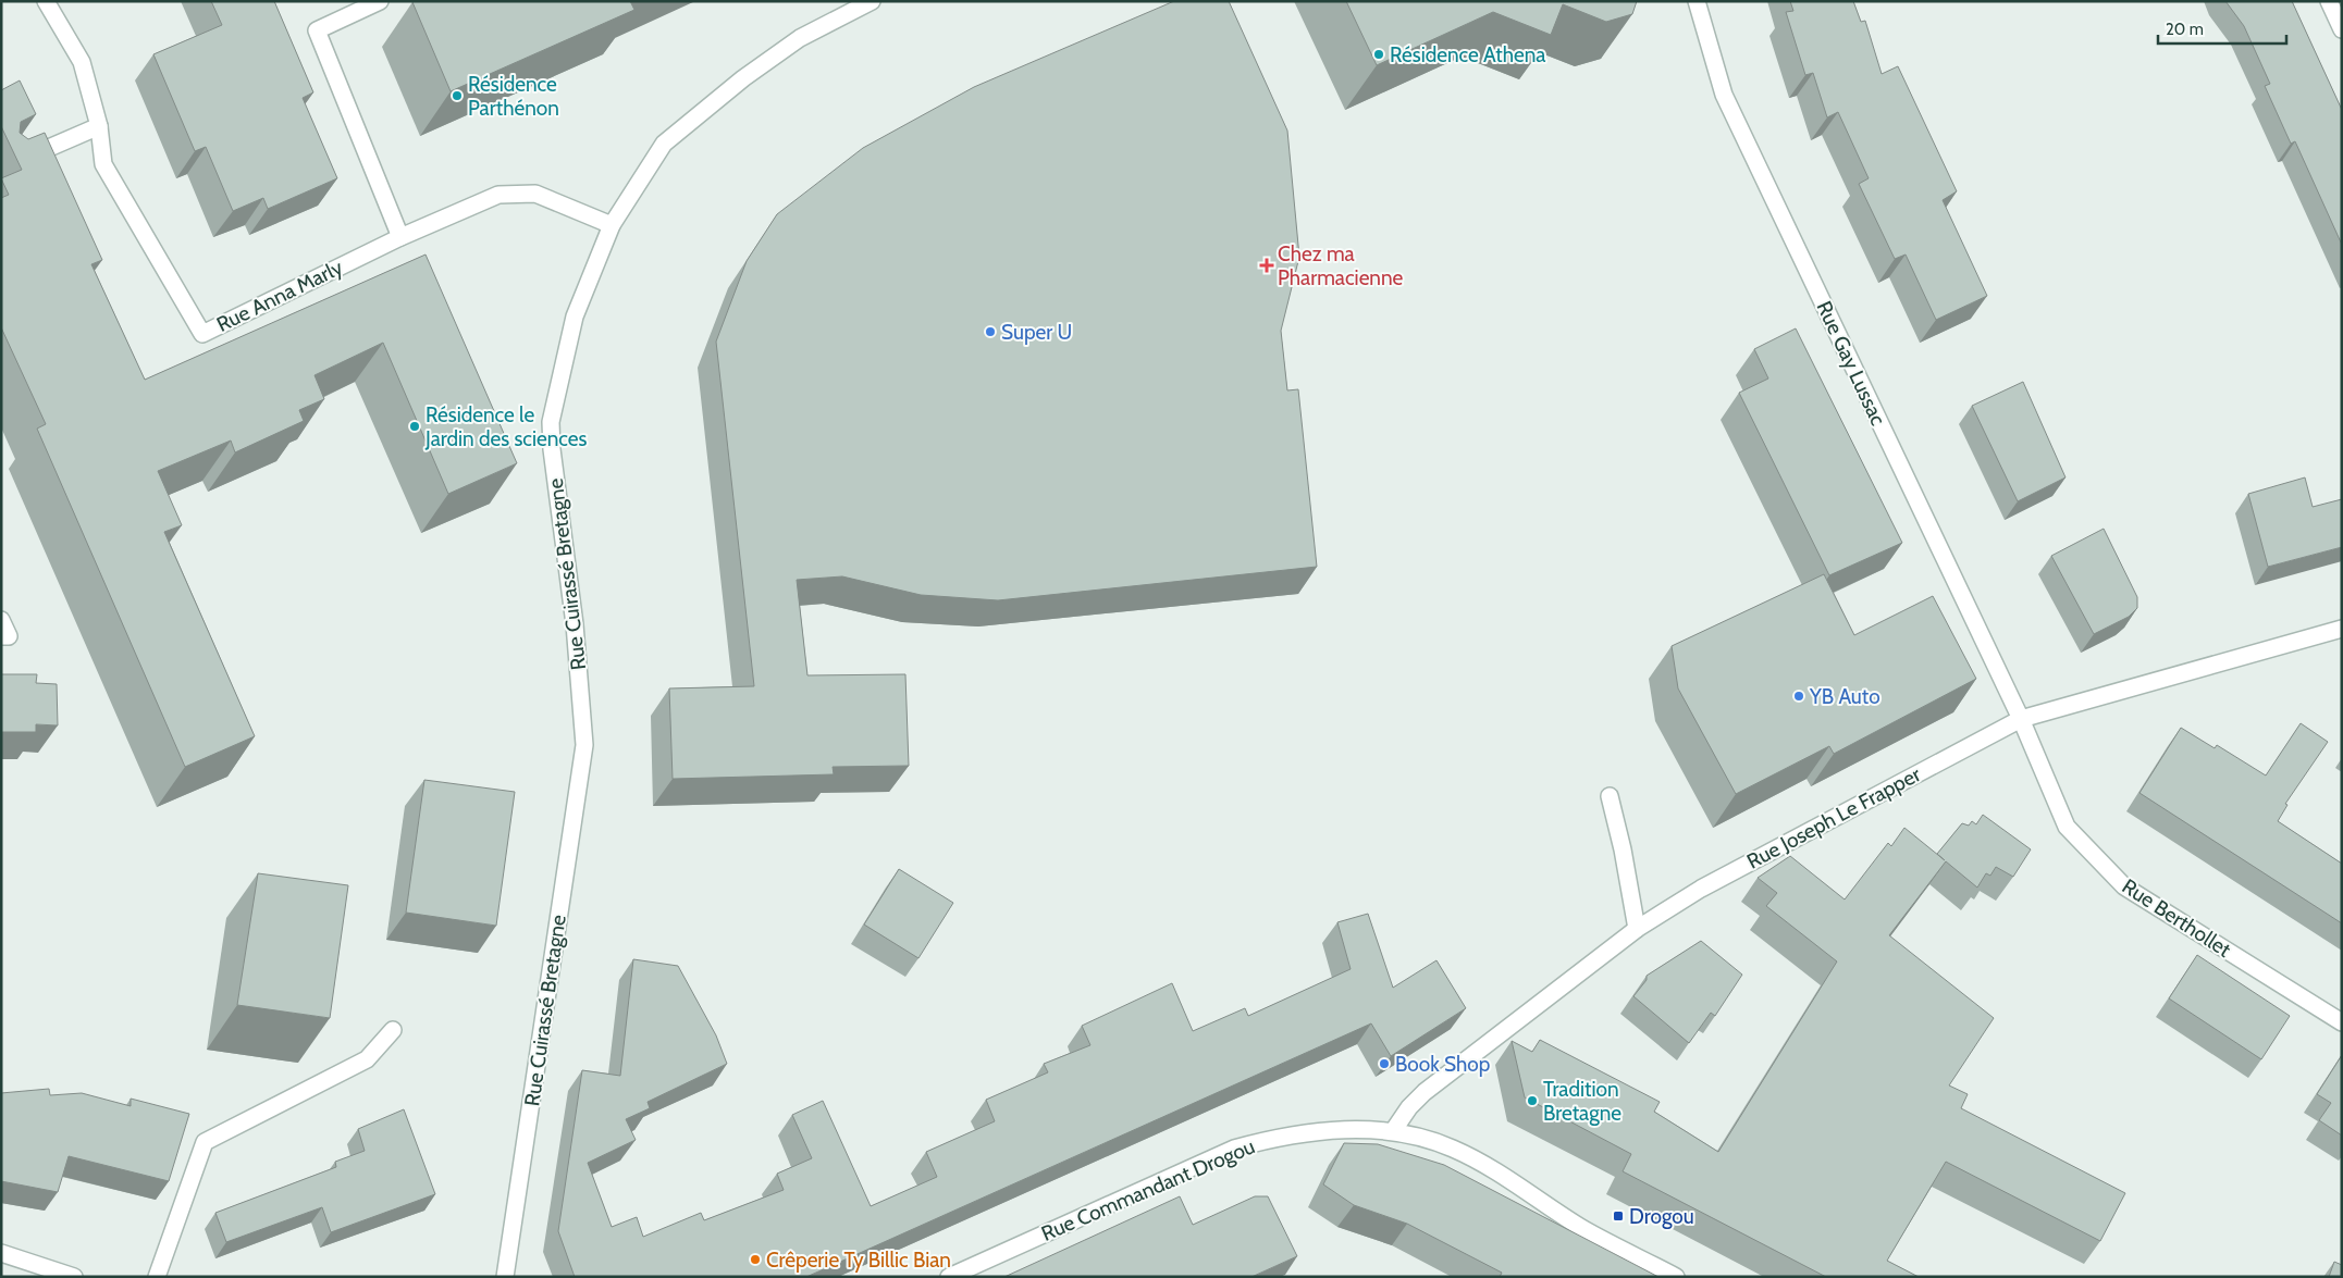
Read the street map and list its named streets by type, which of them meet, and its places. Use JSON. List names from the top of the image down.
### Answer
{
  "streets": {
    "street": [
      "Rue Anna Marly",
      "Rue Gay Lussac",
      "Rue Cuirassé Bretagne",
      "Rue Joseph Le Frapper",
      "Rue Berthollet",
      "Rue Commandant Drogou"
    ]
  },
  "crossings": [
    ["Rue Anna Marly", "Rue Cuirassé Bretagne"],
    ["Rue Gay Lussac", "Rue Joseph Le Frapper"],
    ["Rue Gay Lussac", "Rue Berthollet"],
    ["Rue Joseph Le Frapper", "Rue Berthollet"],
    ["Rue Joseph Le Frapper", "Rue Commandant Drogou"]
  ],
  "places": {
    "other": [
      "Résidence Athena",
      "Résidence Parthénon",
      "Super U",
      "Résidence le Jardin des sciences",
      "YB Auto",
      "Book Shop",
      "Tradition Bretagne",
      "Crêperie Ty Billic Bian"
    ],
    "health": ["Chez ma Pharmacienne"],
    "transit": ["Drogou"]
  },
  "scale_bar": "20 m"
}
